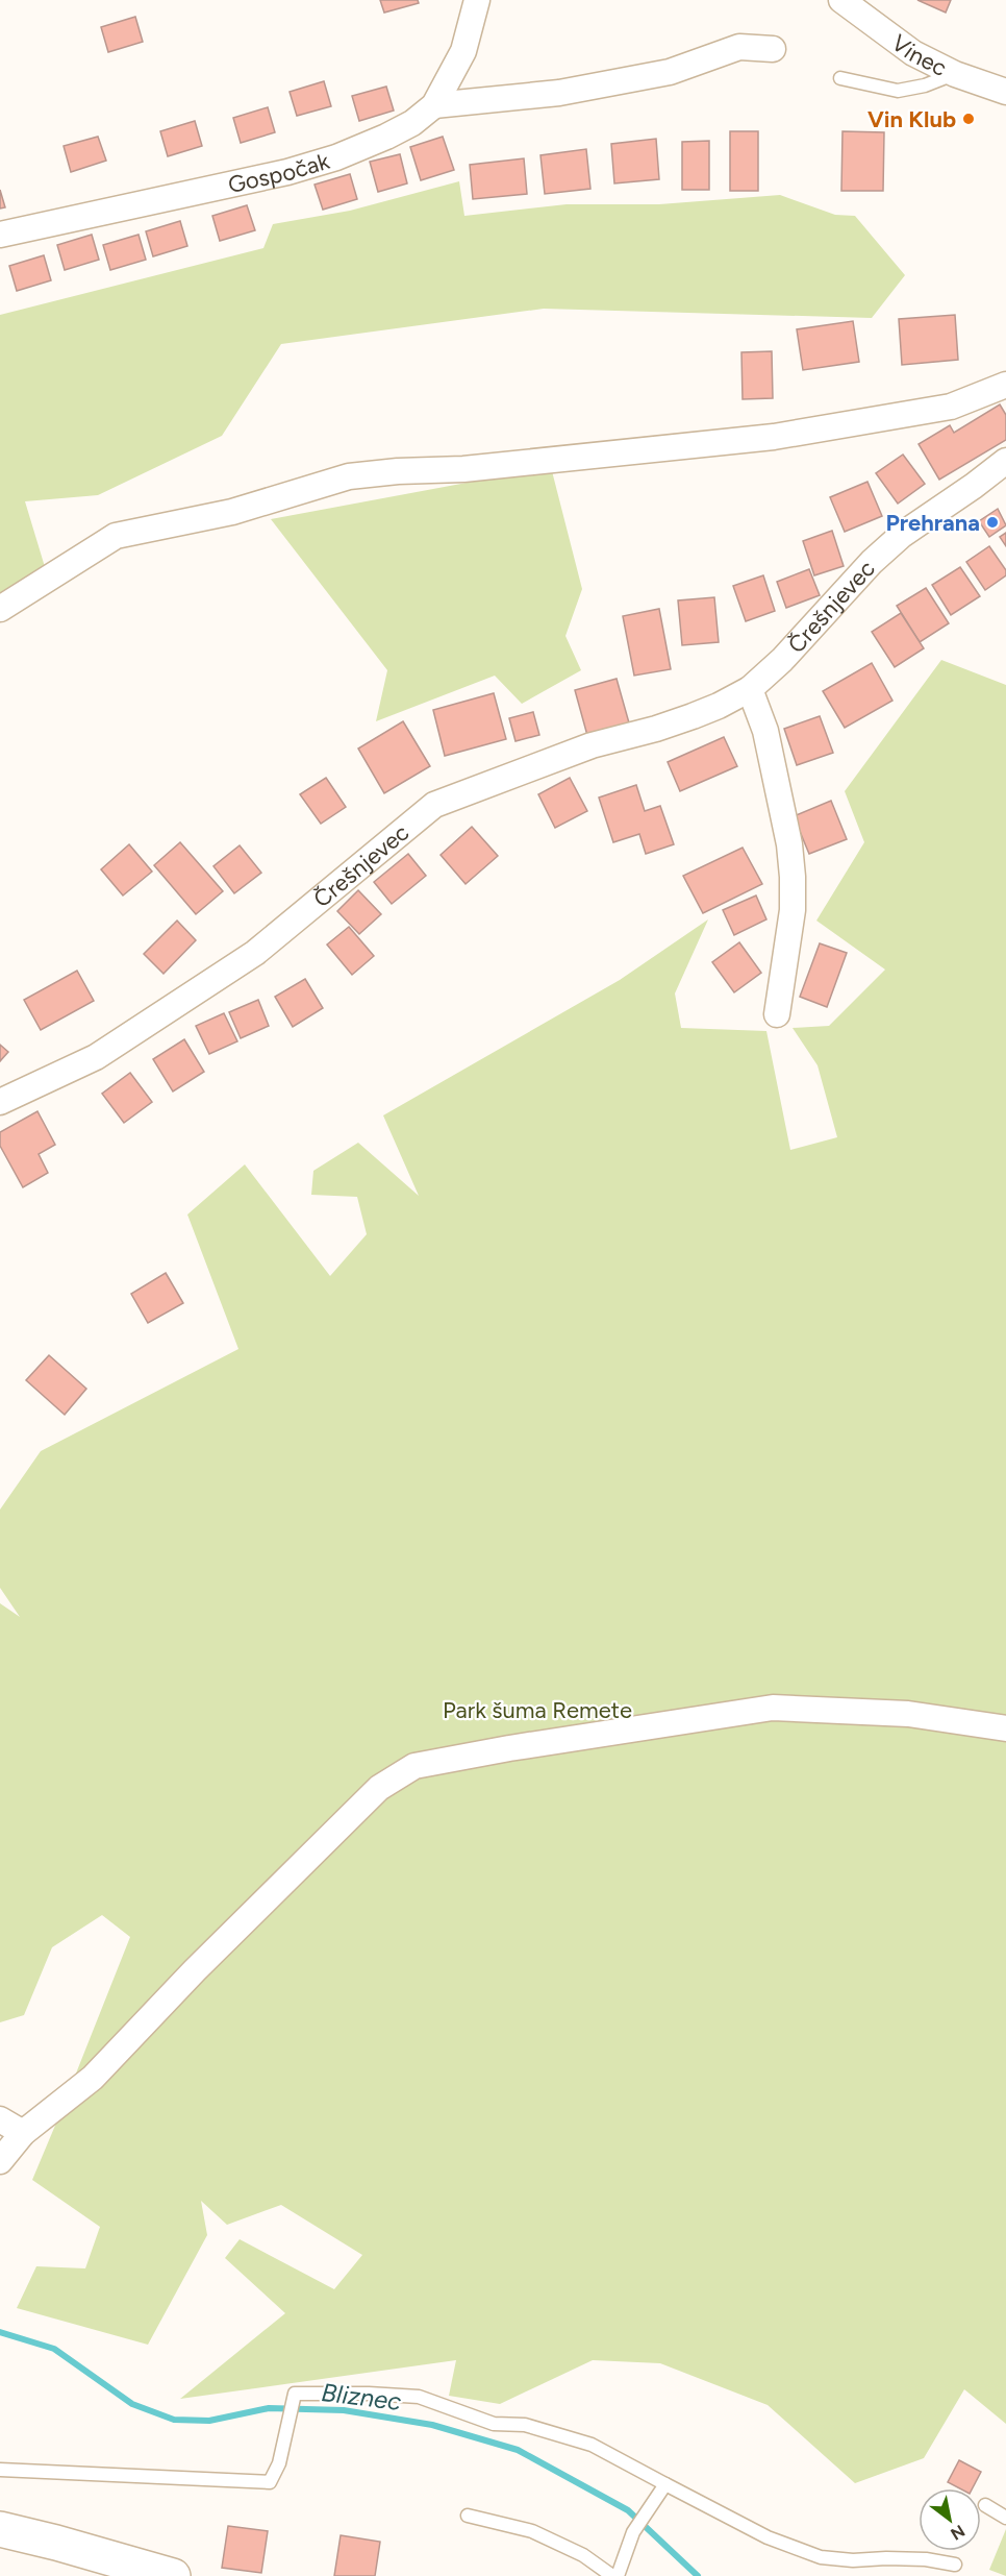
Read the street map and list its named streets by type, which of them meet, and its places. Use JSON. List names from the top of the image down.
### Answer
{
  "streets": {
    "street": ["Vinec", "Gospočak", "Črešnjevec"]
  },
  "water": ["Bliznec"],
  "parks": ["Park šuma Remete"],
  "places": ["Vin Klub", "Prehrana"],
  "north": "bottom right"
}
